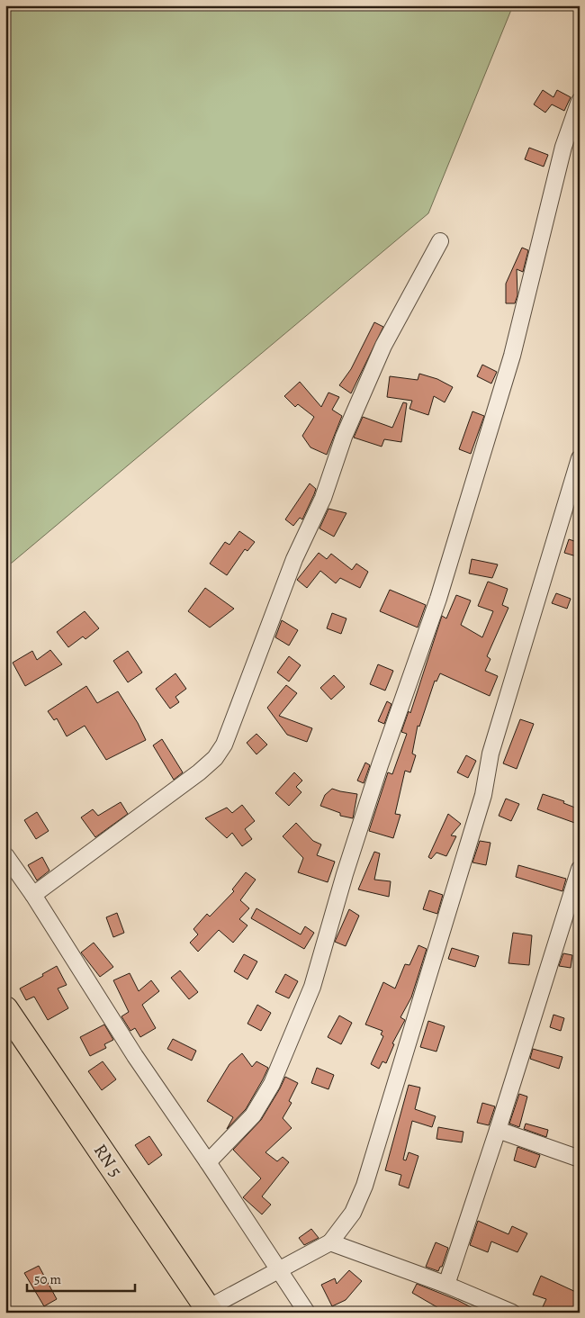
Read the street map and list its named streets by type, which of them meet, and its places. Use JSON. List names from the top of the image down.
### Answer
{
  "streets": {
    "main road": ["RN 5"]
  },
  "scale_bar": "50 m"
}
